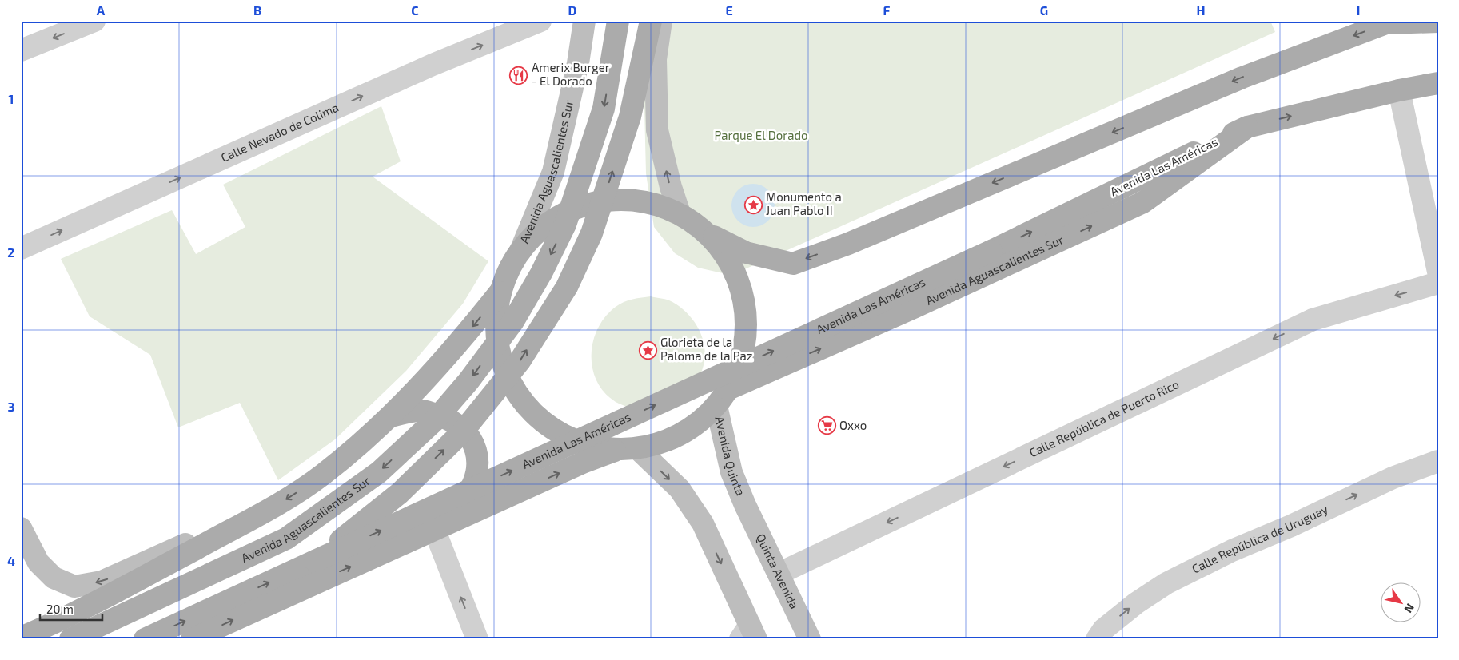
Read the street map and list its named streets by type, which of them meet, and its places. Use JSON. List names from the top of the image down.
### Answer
{
  "streets": {
    "main road": ["Avenida Las Américas", "Avenida Aguascalientes Sur"],
    "street": [
      "Calle Nevado de Colima",
      "Calle República de Puerto Rico",
      "Avenida Quinta",
      "Calle República de Uruguay",
      "Quinta Avenida"
    ]
  },
  "crossings": [
    ["Avenida Las Américas", "Avenida Aguascalientes Sur"],
    ["Avenida Aguascalientes Sur", "Avenida Quinta"],
    ["Calle República de Puerto Rico", "Quinta Avenida"],
    ["Avenida Quinta", "Quinta Avenida"]
  ],
  "one_way": [
    "Calle Nevado de Colima",
    "Avenida Las Américas",
    "Calle República de Puerto Rico",
    "Calle República de Uruguay"
  ],
  "parks": ["Parque El Dorado"],
  "places": {
    "restaurant": ["Amerix Burger - El Dorado"],
    "place": ["Monumento a Juan Pablo II", "Glorieta de la Paloma de la Paz"],
    "supermarket": ["Oxxo"]
  },
  "scale_bar": "20 m",
  "north": "bottom right",
  "grid": {
    "columns": [
      "A",
      "B",
      "C",
      "D",
      "E",
      "F",
      "G",
      "H",
      "I"
    ],
    "rows": [
      "1",
      "2",
      "3",
      "4"
    ]
  }
}
